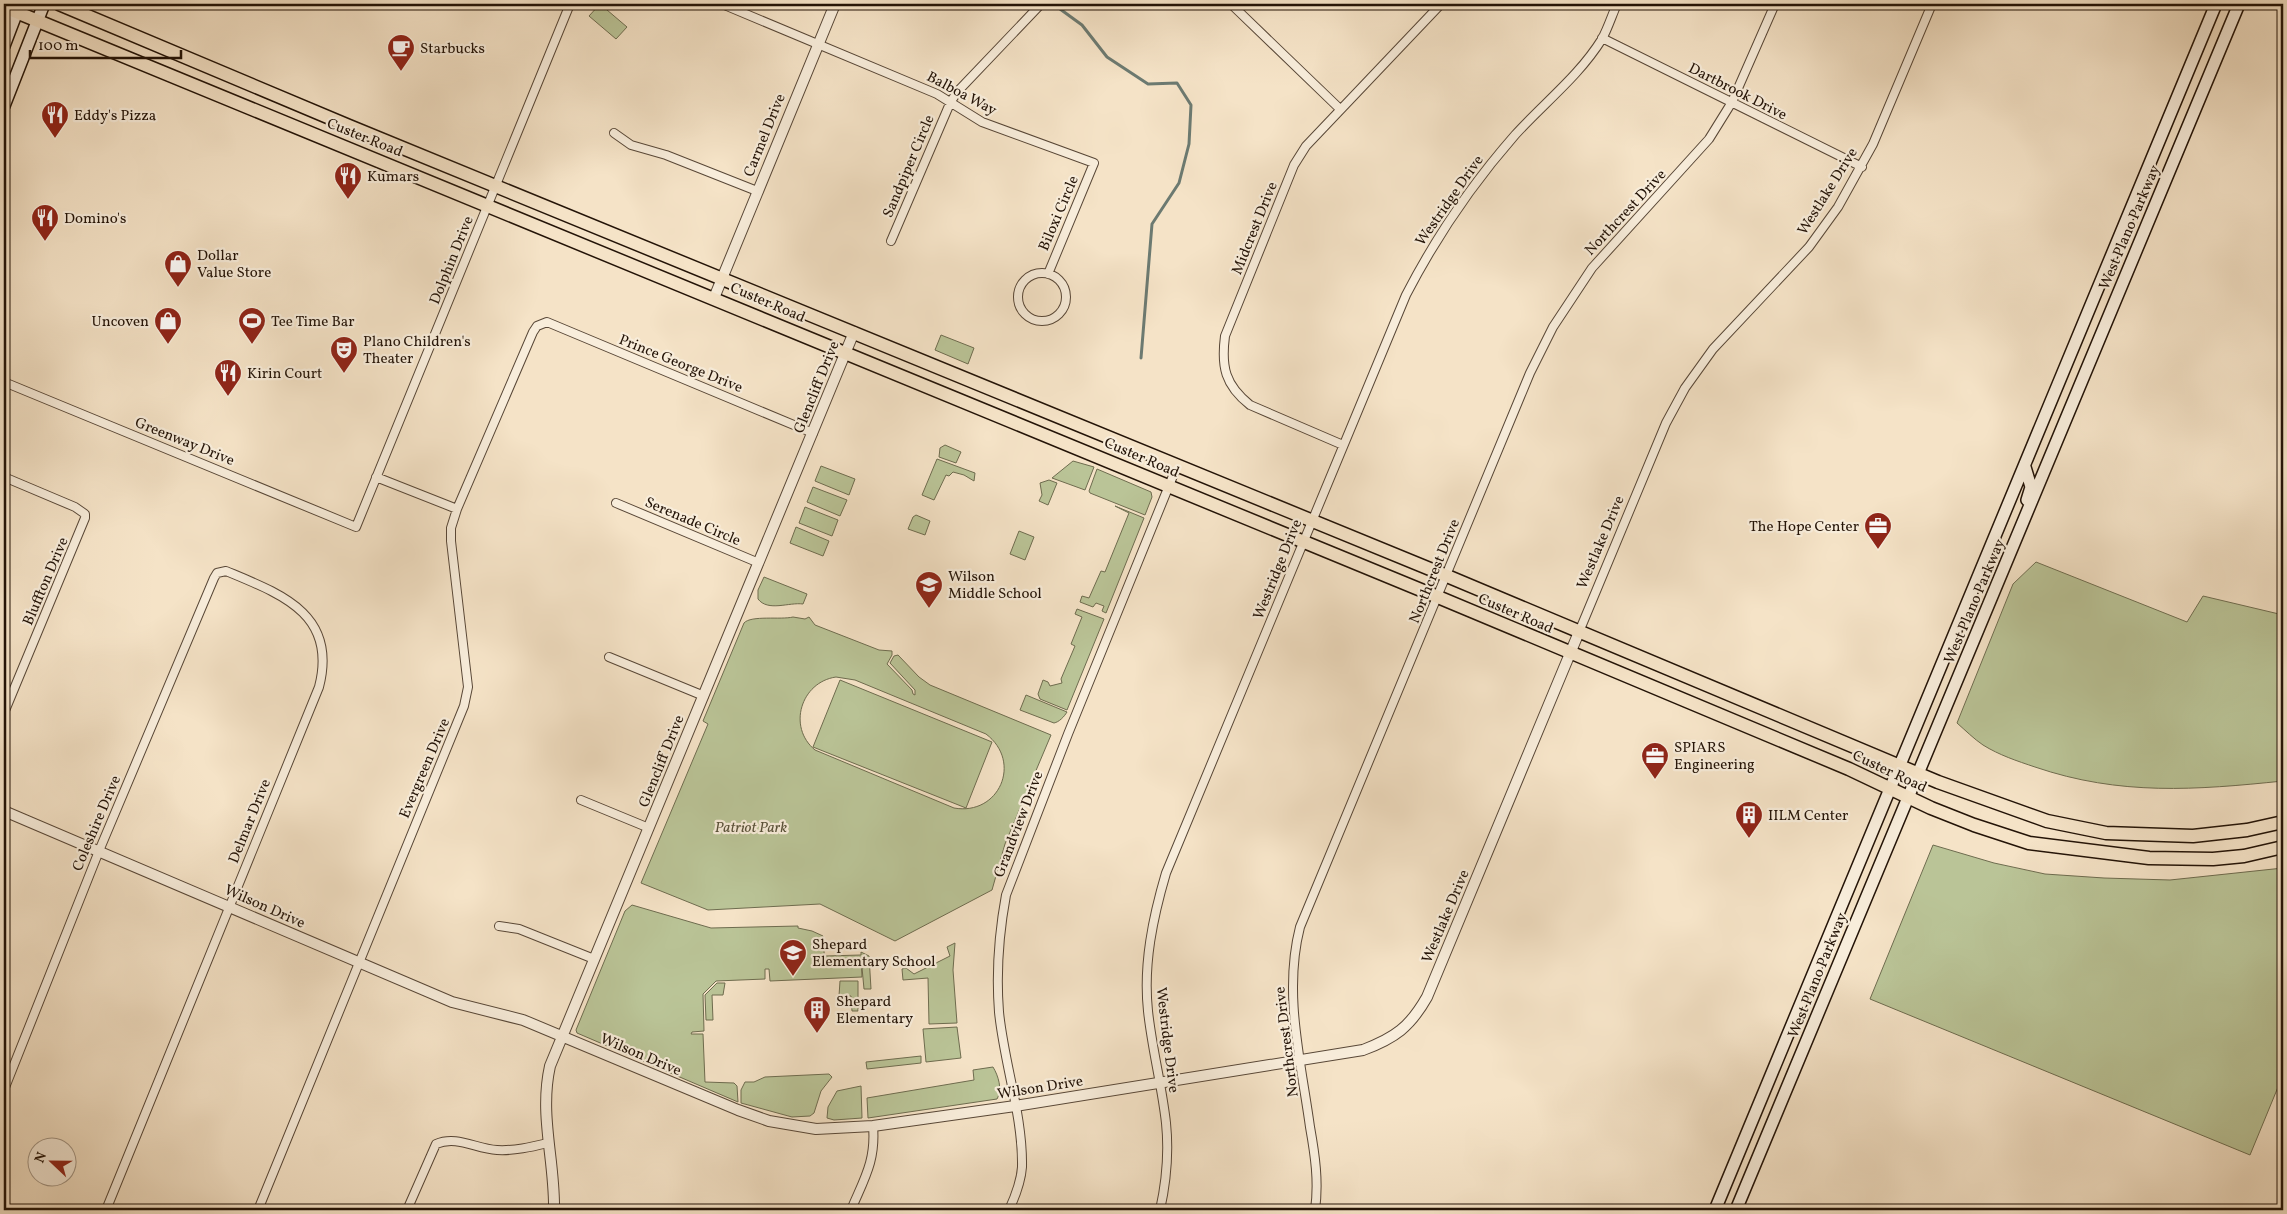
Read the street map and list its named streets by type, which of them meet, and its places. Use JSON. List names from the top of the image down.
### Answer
{
  "streets": {
    "main road": ["Custer Road", "West Plano Parkway"],
    "street": [
      "Dartbrook Drive",
      "Balboa Way",
      "Carmel Drive",
      "Sandpiper Circle",
      "Westlake Drive",
      "Westridge Drive",
      "Northcrest Drive",
      "Biloxi Circle",
      "Midcrest Drive",
      "Dolphin Drive",
      "Prince George Drive",
      "Glencliff Drive",
      "Greenway Drive",
      "Serenade Circle",
      "Bluffton Drive",
      "Evergreen Drive",
      "Delmar Drive",
      "Coleshire Drive",
      "Grandview Drive",
      "Wilson Drive"
    ]
  },
  "crossings": [
    ["Dartbrook Drive", "Westlake Drive"],
    ["Dartbrook Drive", "Westridge Drive"],
    ["Dartbrook Drive", "Northcrest Drive"],
    ["Balboa Way", "Carmel Drive"],
    ["Balboa Way", "Sandpiper Circle"],
    ["Balboa Way", "Biloxi Circle"],
    ["Carmel Drive", "Custer Road"],
    ["Custer Road", "Westlake Drive"],
    ["Custer Road", "Westridge Drive"],
    ["Custer Road", "Northcrest Drive"],
    ["Custer Road", "West Plano Parkway"],
    ["Custer Road", "Dolphin Drive"],
    ["Custer Road", "Glencliff Drive"],
    ["Custer Road", "Grandview Drive"],
    ["Westlake Drive", "Northcrest Drive"],
    ["Westlake Drive", "Wilson Drive"],
    ["Westridge Drive", "Midcrest Drive"],
    ["Westridge Drive", "Wilson Drive"],
    ["Northcrest Drive", "Wilson Drive"],
    ["Dolphin Drive", "Greenway Drive"],
    ["Prince George Drive", "Glencliff Drive"],
    ["Prince George Drive", "Evergreen Drive"],
    ["Glencliff Drive", "Serenade Circle"],
    ["Glencliff Drive", "Wilson Drive"],
    ["Evergreen Drive", "Wilson Drive"],
    ["Delmar Drive", "Coleshire Drive"],
    ["Delmar Drive", "Wilson Drive"],
    ["Coleshire Drive", "Wilson Drive"],
    ["Grandview Drive", "Wilson Drive"]
  ],
  "parks": ["Patriot Park"],
  "places": {
    "cafe": ["Starbucks"],
    "restaurant": [
      "Eddy's Pizza",
      "Kumars",
      "Domino's",
      "Kirin Court"
    ],
    "shop": ["Dollar Value Store", "Uncoven"],
    "sports": ["Tee Time Bar"],
    "theatre": ["Plano Children's Theater"],
    "office": ["The Hope Center", "SPIARS Engineering"],
    "school or university": ["Wilson Middle School", "Shepard Elementary School"],
    "building": ["IILM Center", "Shepard Elementary"]
  },
  "scale_bar": "100 m",
  "north": "left"
}
